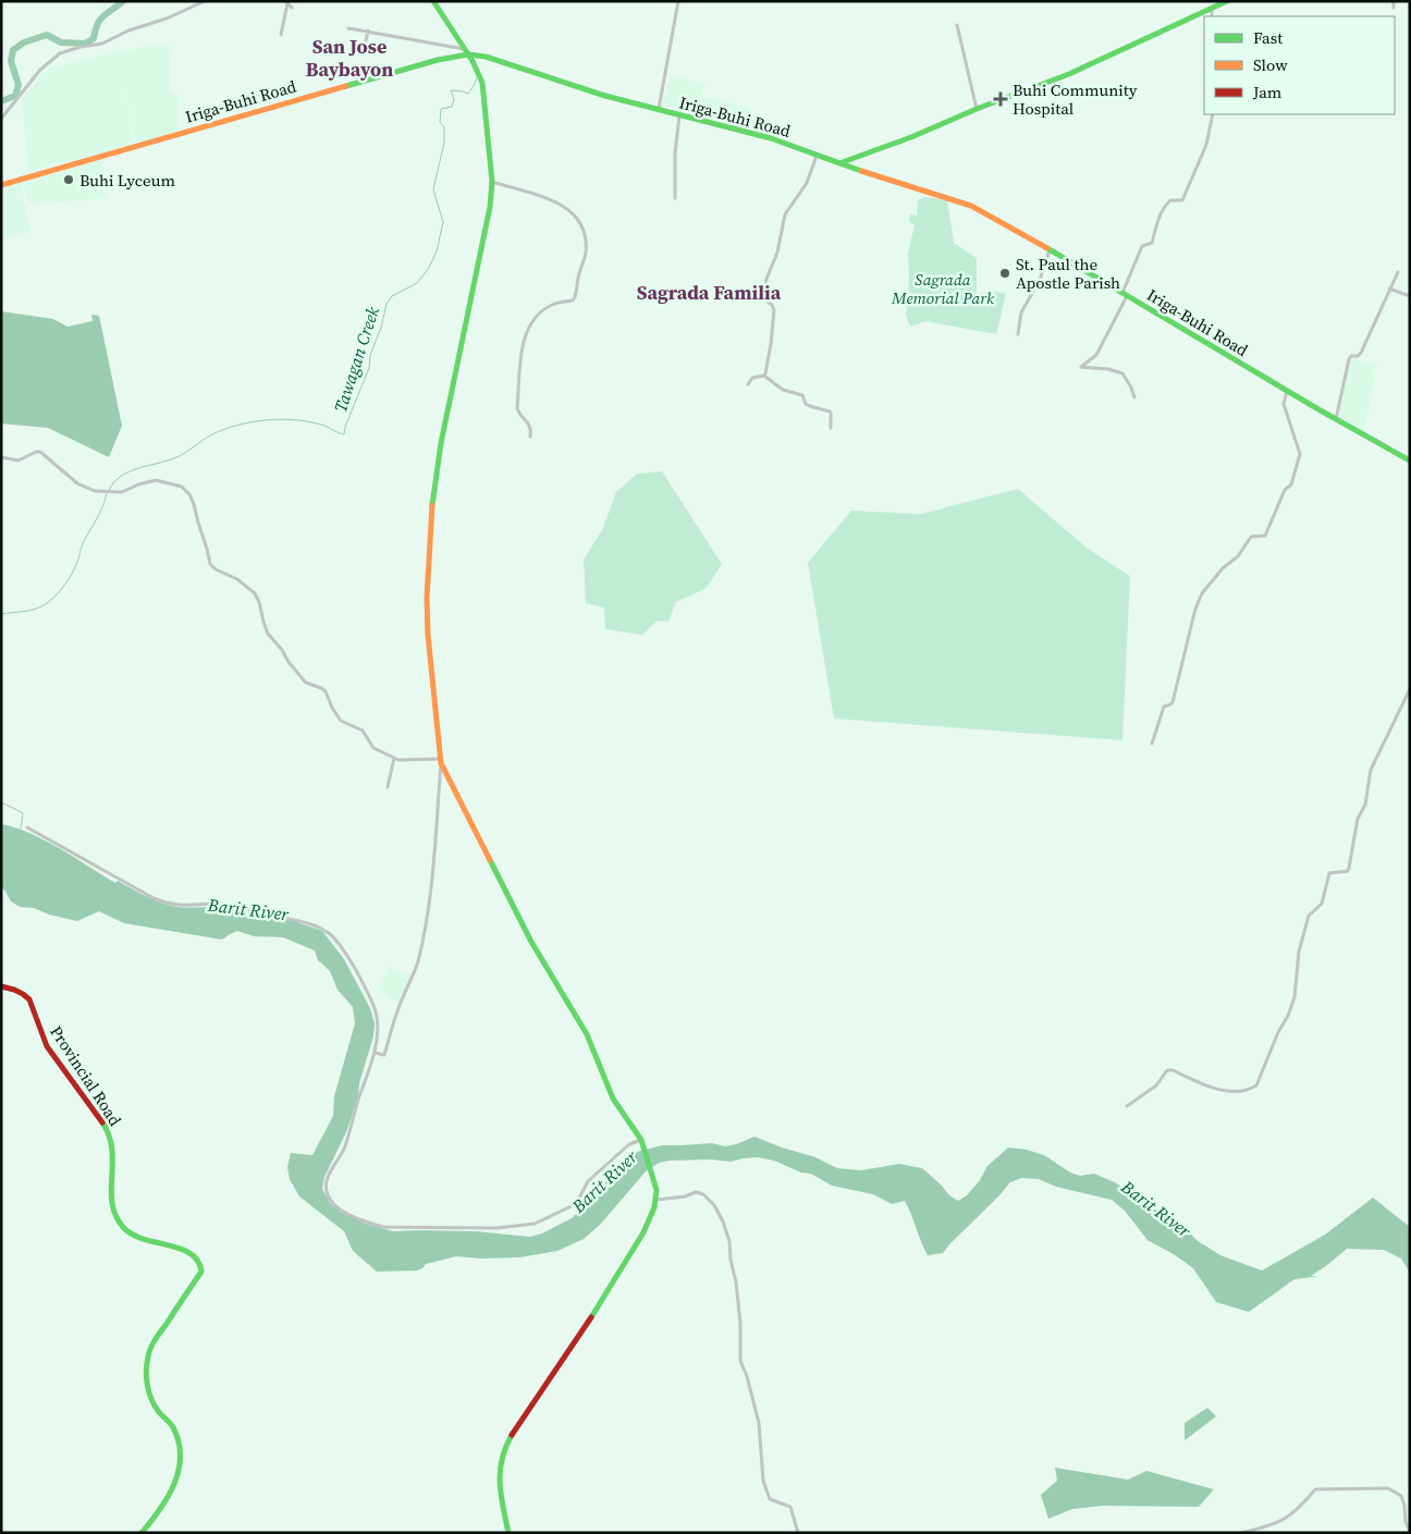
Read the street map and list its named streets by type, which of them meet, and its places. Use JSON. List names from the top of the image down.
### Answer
{
  "streets": {
    "main road": ["Iriga-Buhi Road", "Provincial Road"]
  },
  "districts": ["San Jose Baybayon", "Sagrada Familia"],
  "water": ["Tawagan Creek", "Barit River"],
  "parks": ["Sagrada Memorial Park"],
  "places": {
    "health": ["Buhi Community Hospital"],
    "other": ["Buhi Lyceum", "St. Paul the Apostle Parish"]
  },
  "legend": ["Fast", "Slow", "Jam"]
}
